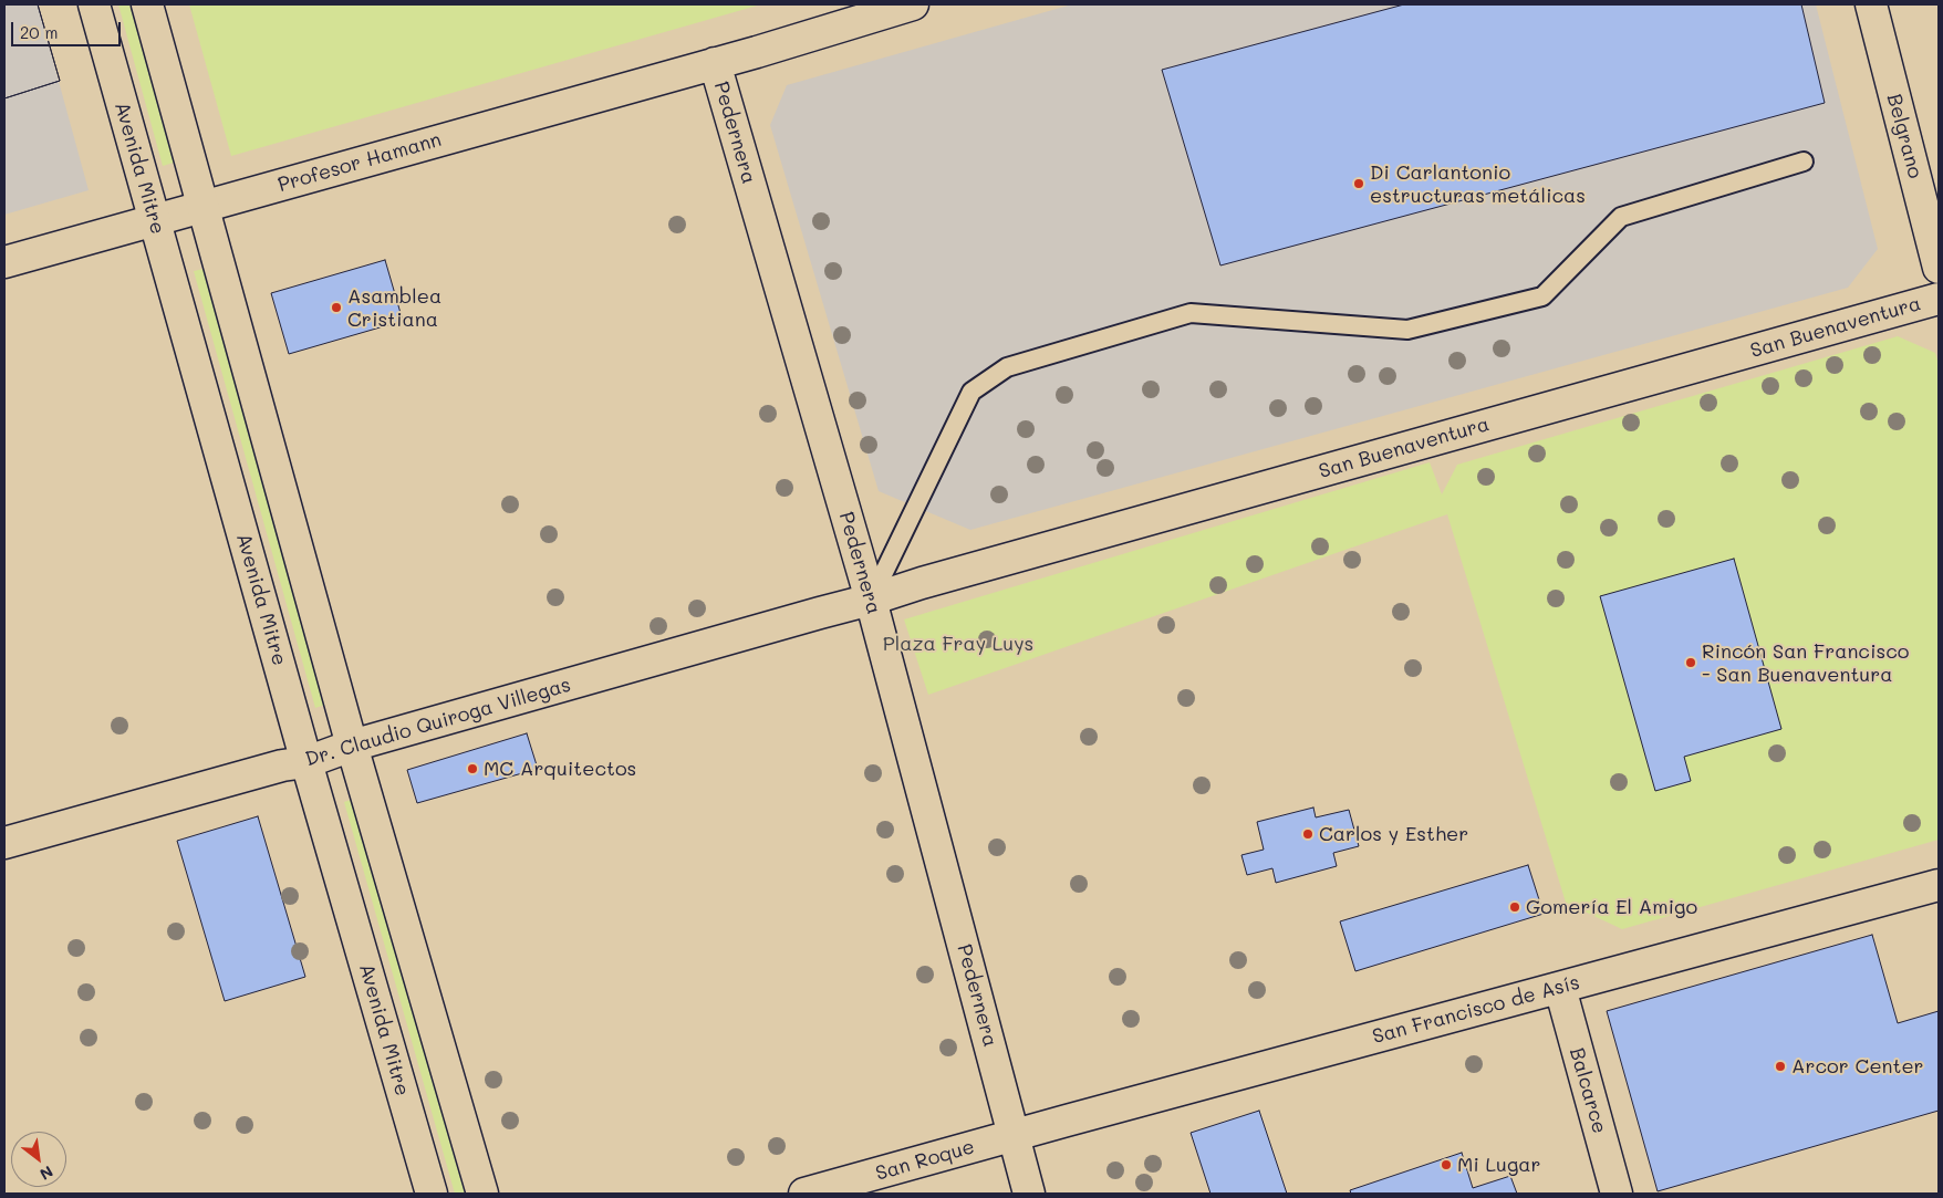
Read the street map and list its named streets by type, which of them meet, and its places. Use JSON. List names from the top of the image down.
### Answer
{
  "streets": {
    "street": [
      "Pedernera",
      "Belgrano",
      "Profesor Hamann",
      "Avenida Mitre",
      "San Buenaventura",
      "Dr. Claudio Quiroga Villegas",
      "San Francisco de Asís",
      "Balcarce",
      "San Roque"
    ]
  },
  "crossings": [
    ["Pedernera", "Profesor Hamann"],
    ["Pedernera", "San Buenaventura"],
    ["Pedernera", "Dr. Claudio Quiroga Villegas"],
    ["Pedernera", "San Francisco de Asís"],
    ["Pedernera", "San Roque"],
    ["Profesor Hamann", "Avenida Mitre"],
    ["Avenida Mitre", "Dr. Claudio Quiroga Villegas"],
    ["San Buenaventura", "Dr. Claudio Quiroga Villegas"],
    ["San Francisco de Asís", "Balcarce"],
    ["San Francisco de Asís", "San Roque"]
  ],
  "parks": ["Plaza Fray Luys"],
  "places": [
    "Di Carlantonio estructuras metálicas",
    "Asamblea Cristiana",
    "Rincón San Francisco - San Buenaventura",
    "MC Arquitectos",
    "Carlos y Esther",
    "Gomería El Amigo",
    "Arcor Center",
    "Mi Lugar"
  ],
  "scale_bar": "20 m",
  "north": "bottom right"
}
